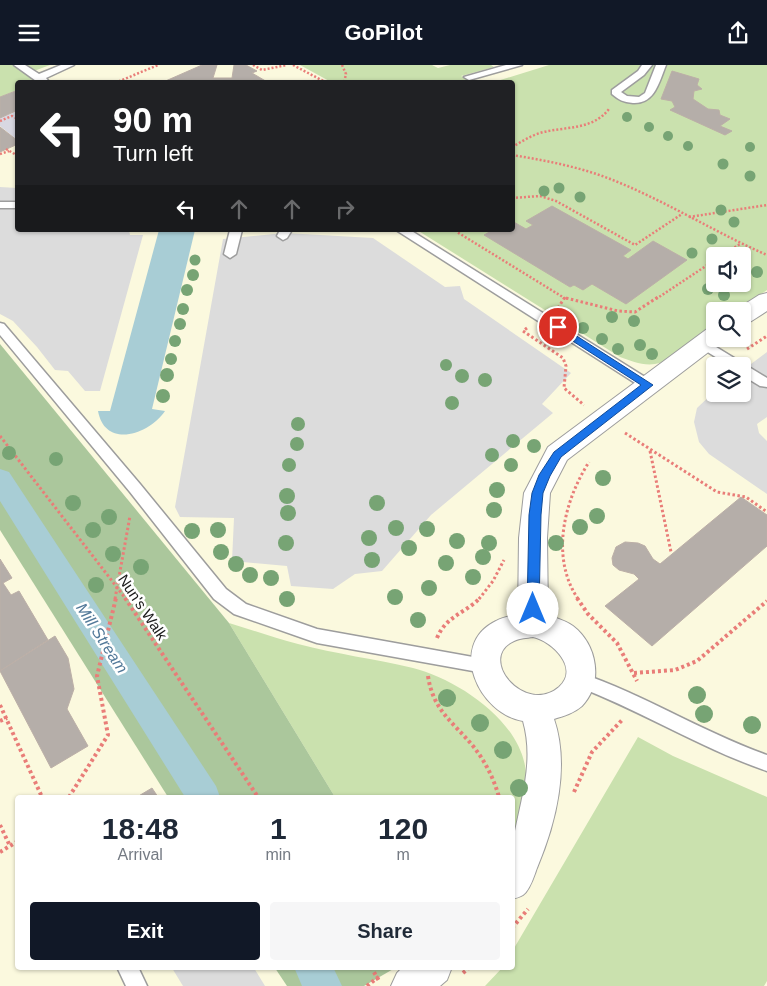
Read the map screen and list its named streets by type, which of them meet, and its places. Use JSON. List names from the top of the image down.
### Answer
{
  "streets": {
    "path": ["Nun's Walk"]
  },
  "water": ["Mill Stream"],
  "page": {
    "header": "GoPilot",
    "turn": ["90 m", "Turn left"],
    "eta": [
      "18:48",
      "Arrival",
      "1",
      "min",
      "120",
      "m"
    ],
    "buttons": ["Exit", "Share"]
  }
}
